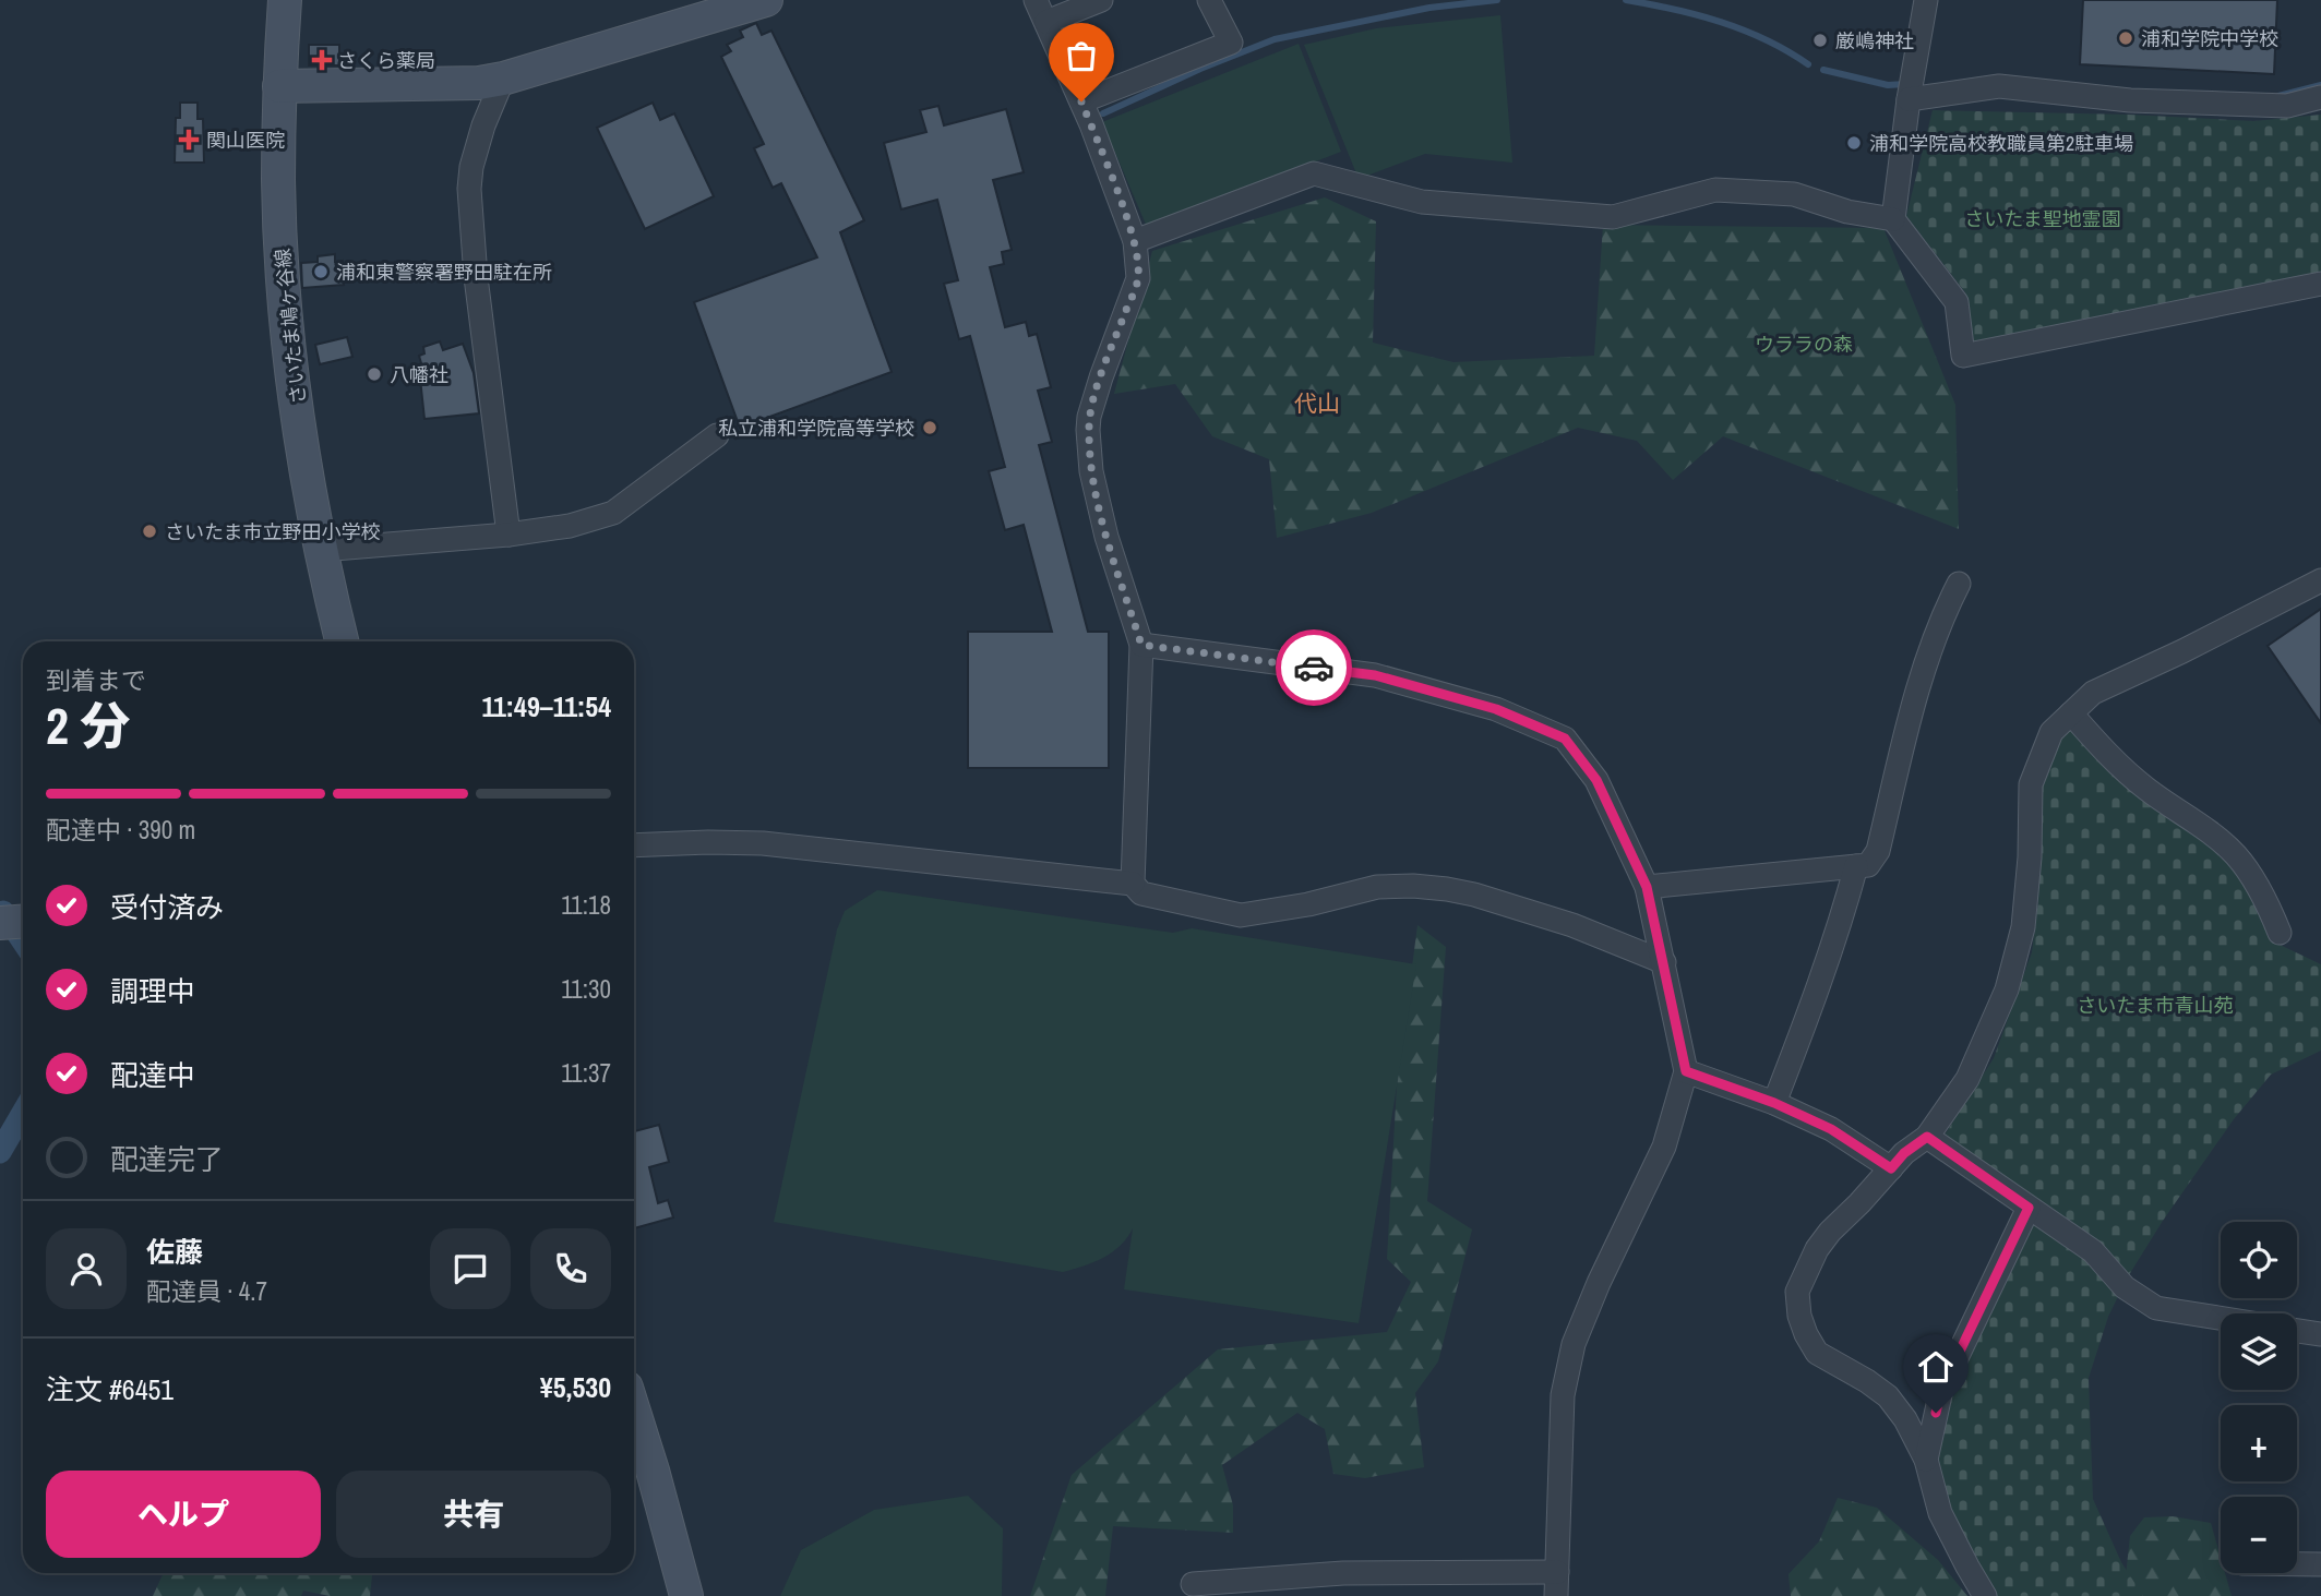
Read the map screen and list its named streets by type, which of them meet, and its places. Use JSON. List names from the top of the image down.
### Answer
{
  "streets": {
    "main road": ["さいたま鳩ヶ谷線"]
  },
  "districts": ["代山"],
  "parks": ["さいたま聖地霊園", "ウララの森", "さいたま市青山苑"],
  "places": {
    "other": [
      "浦和学院中学校",
      "厳嶋神社",
      "浦和学院高校教職員第2駐車場",
      "浦和東警察署野田駐在所",
      "八幡社",
      "私立浦和学院高等学校",
      "さいたま市立野田小学校"
    ],
    "health": ["さくら薬局", "関山医院"]
  },
  "page": {
    "heading": ["2 分", "到着まで", "11:49–11:54"],
    "panel": [
      "佐藤",
      "配達員 · 4.7",
      "注文 #6451",
      "¥5,530"
    ],
    "bar": "配達中 · 390 m",
    "list": [
      ["受付済み", "11:18"],
      ["調理中", "11:30"],
      ["配達中", "11:37"],
      "配達完了"
    ],
    "map_buttons": ["+", "−"],
    "buttons": ["ヘルプ", "共有"]
  }
}
